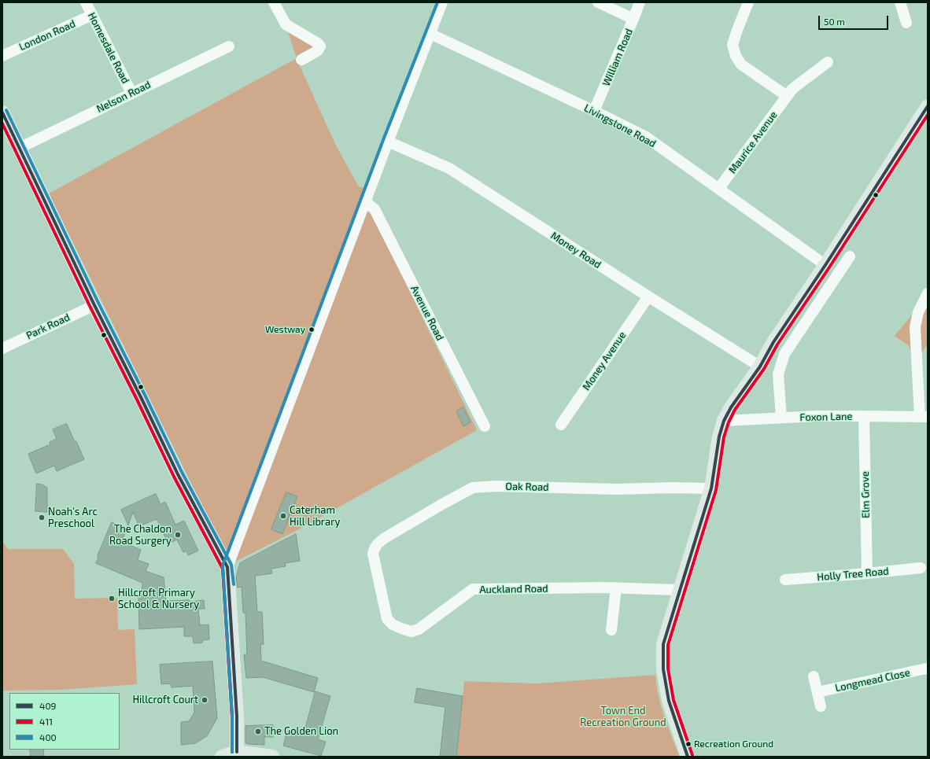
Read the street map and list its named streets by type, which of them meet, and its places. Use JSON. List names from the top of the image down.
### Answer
{
  "streets": {
    "street": [
      "London Road",
      "Homesdale Road",
      "William Road",
      "Nelson Road",
      "Livingstone Road",
      "Maurice Avenue",
      "Money Road",
      "Avenue Road",
      "Park Road",
      "Money Avenue",
      "Foxon Lane",
      "Oak Road",
      "Elm Grove",
      "Holly Tree Road",
      "Auckland Road",
      "Longmead Close"
    ]
  },
  "crossings": [
    ["London Road", "Homesdale Road"],
    ["Homesdale Road", "Nelson Road"],
    ["William Road", "Livingstone Road"],
    ["Livingstone Road", "Maurice Avenue"],
    ["Money Road", "Money Avenue"],
    ["Foxon Lane", "Elm Grove"],
    ["Oak Road", "Auckland Road"],
    ["Elm Grove", "Holly Tree Road"]
  ],
  "parks": ["Town End Recreation Ground"],
  "places": [
    "Westway",
    "Caterham Hill Library",
    "Noah's Arc Preschool",
    "The Chaldon Road Surgery",
    "Hillcroft Primary School & Nursery",
    "Hillcroft Court",
    "The Golden Lion",
    "Recreation Ground"
  ],
  "lines": ["transit line 400", "transit line 409", "transit line 411"],
  "legend": ["409", "411", "400"],
  "scale_bar": "50 m"
}
